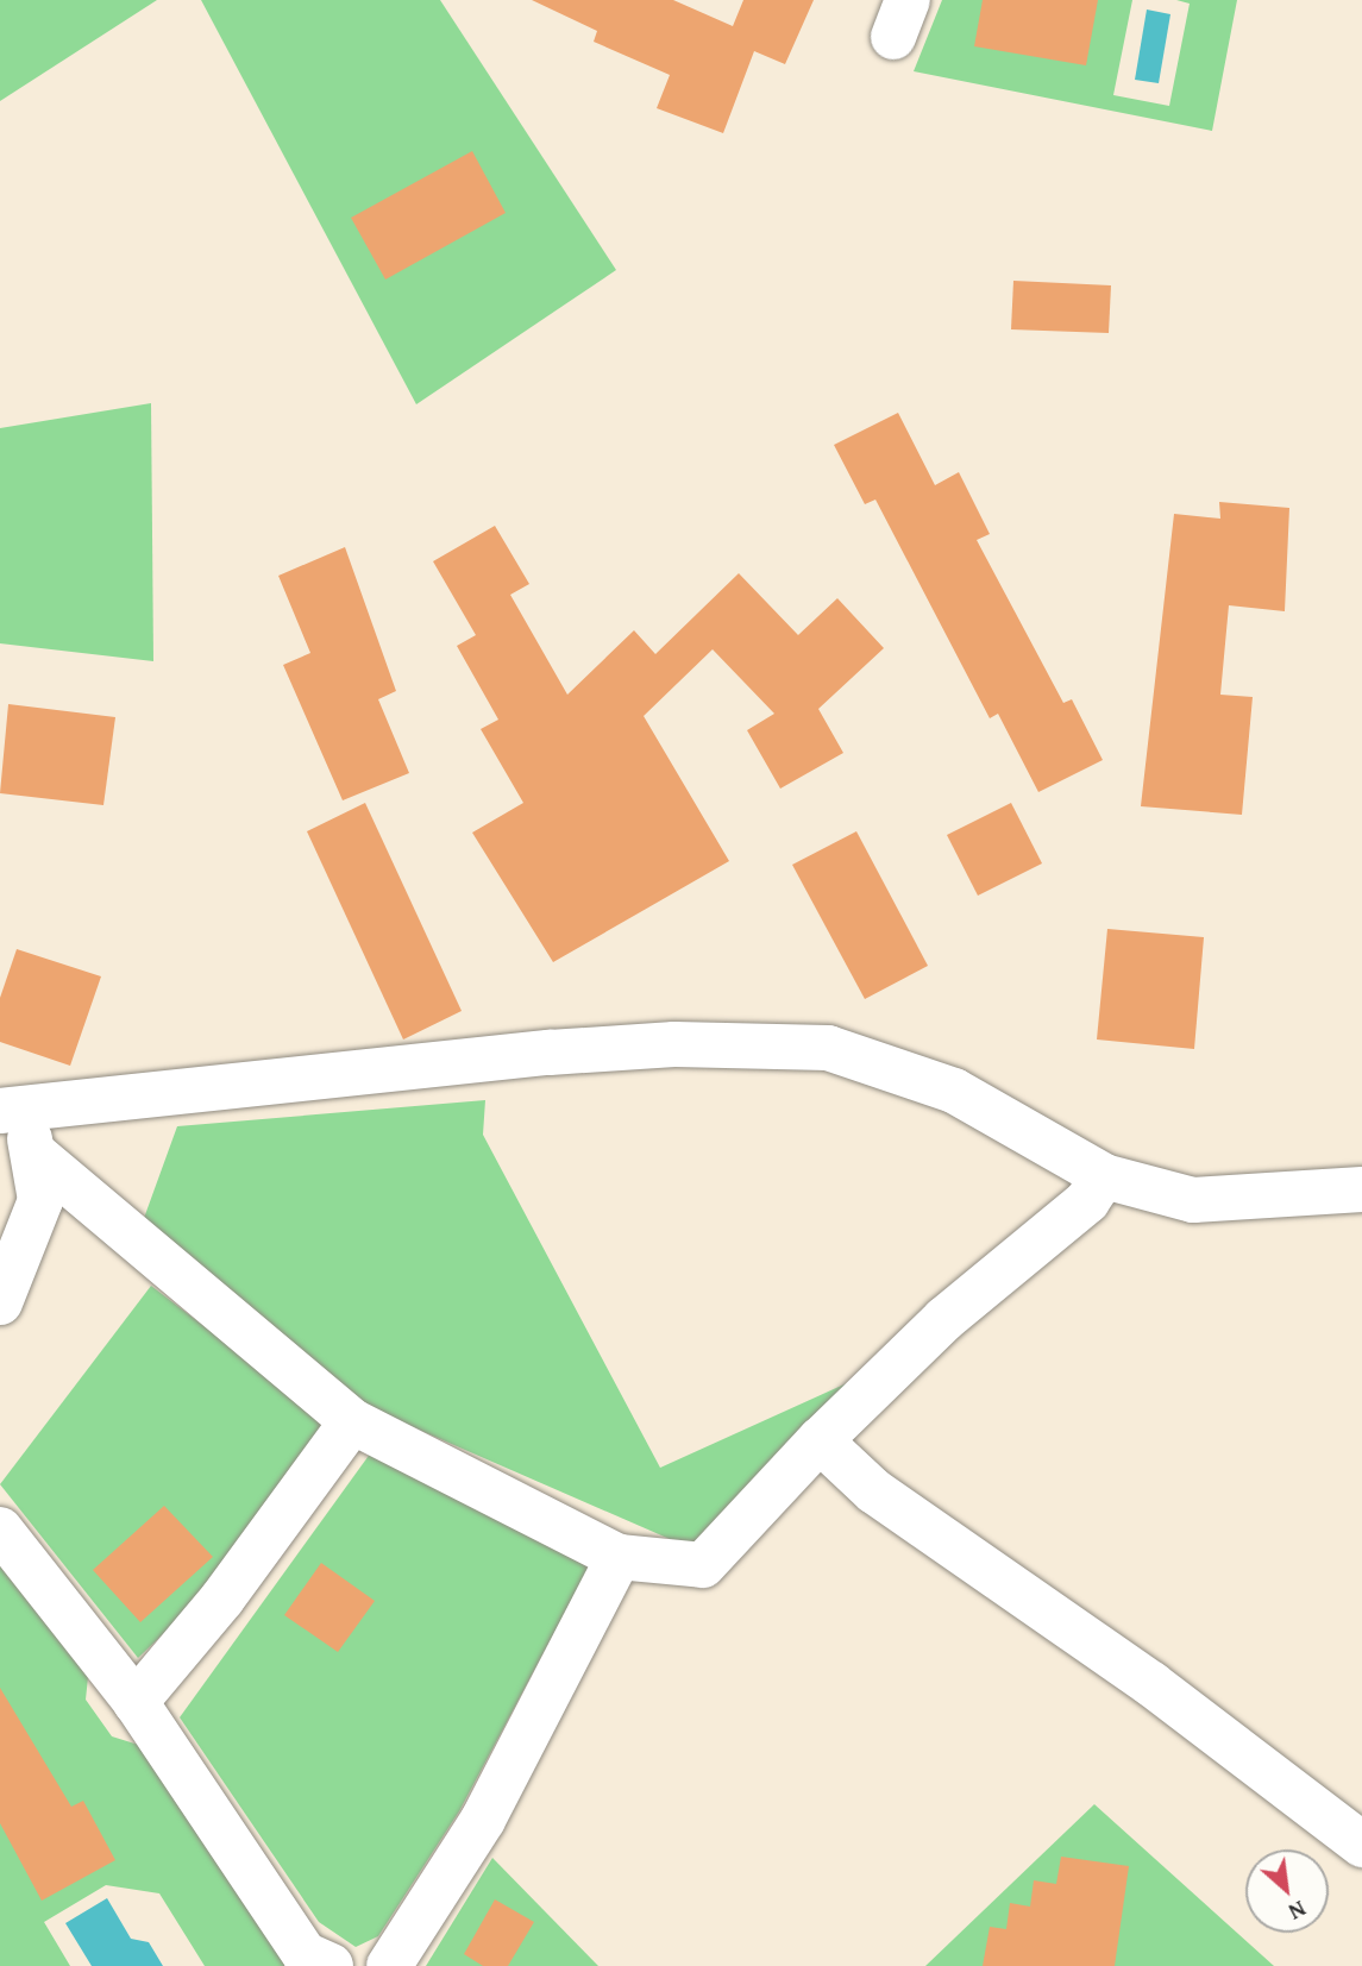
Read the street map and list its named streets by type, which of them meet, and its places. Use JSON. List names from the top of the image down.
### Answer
{
  "north": "bottom right"
}
